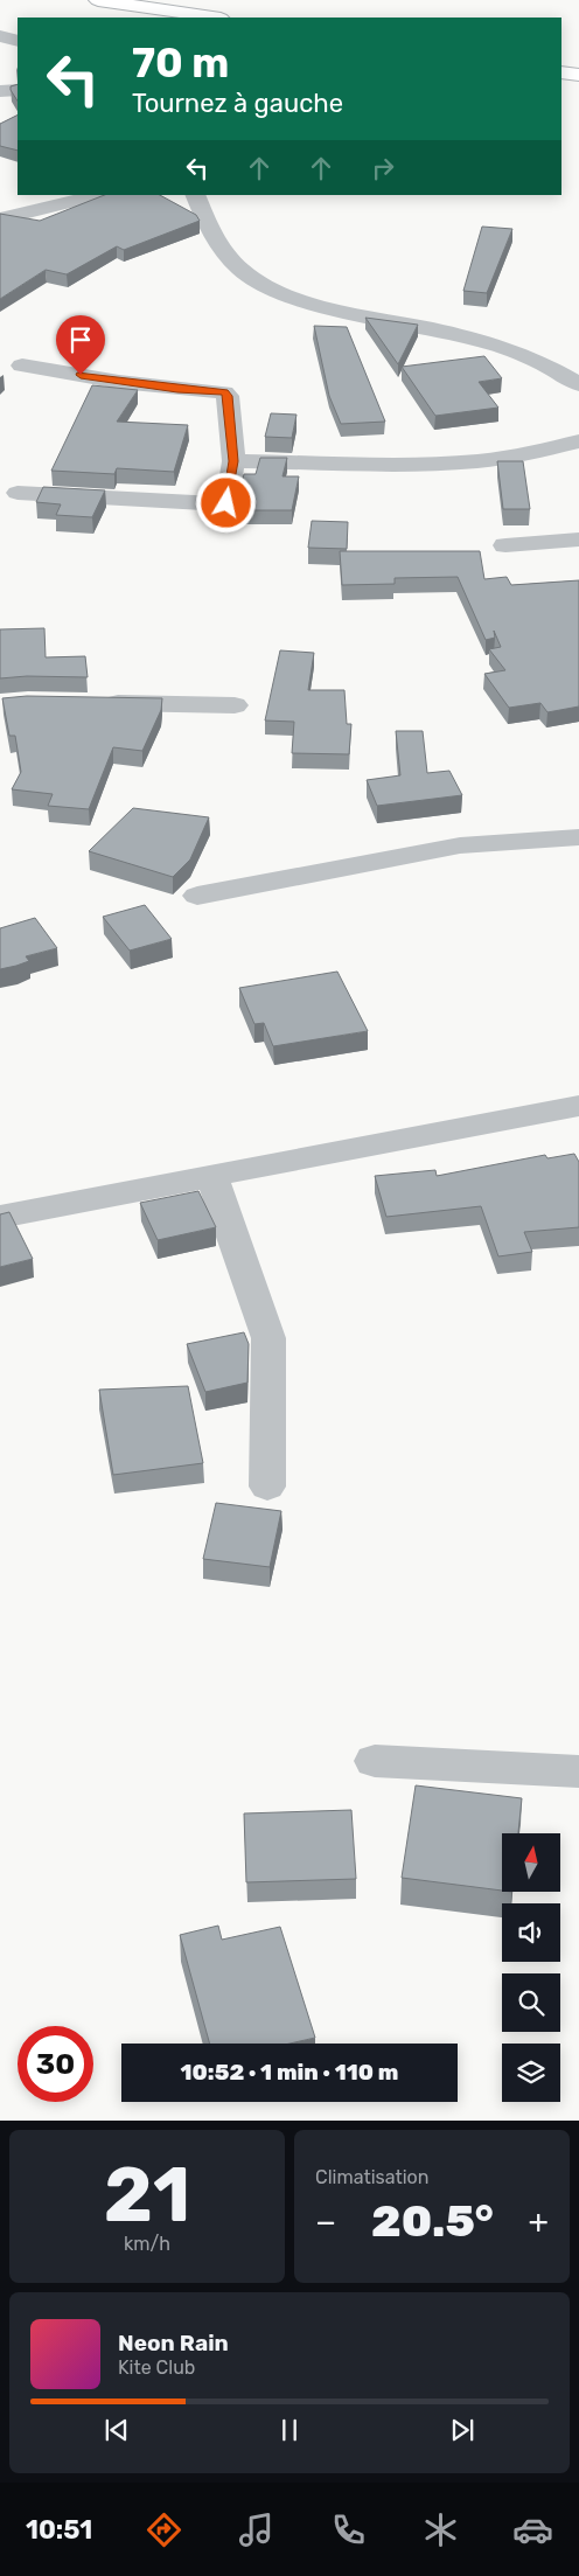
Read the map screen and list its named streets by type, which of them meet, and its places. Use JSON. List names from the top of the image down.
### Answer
{
  "north": "top",
  "page": {
    "turn": ["70 m", "Tournez à gauche"],
    "limit": "30",
    "trip": "10:52 · 1 min · 110 m",
    "tile": [
      ["21", "km/h"],
      "Climatisation"
    ],
    "heat": ["−", "20.5°", "+"],
    "song": ["Neon Rain", "Kite Club"],
    "tabs": "10:51"
  }
}
